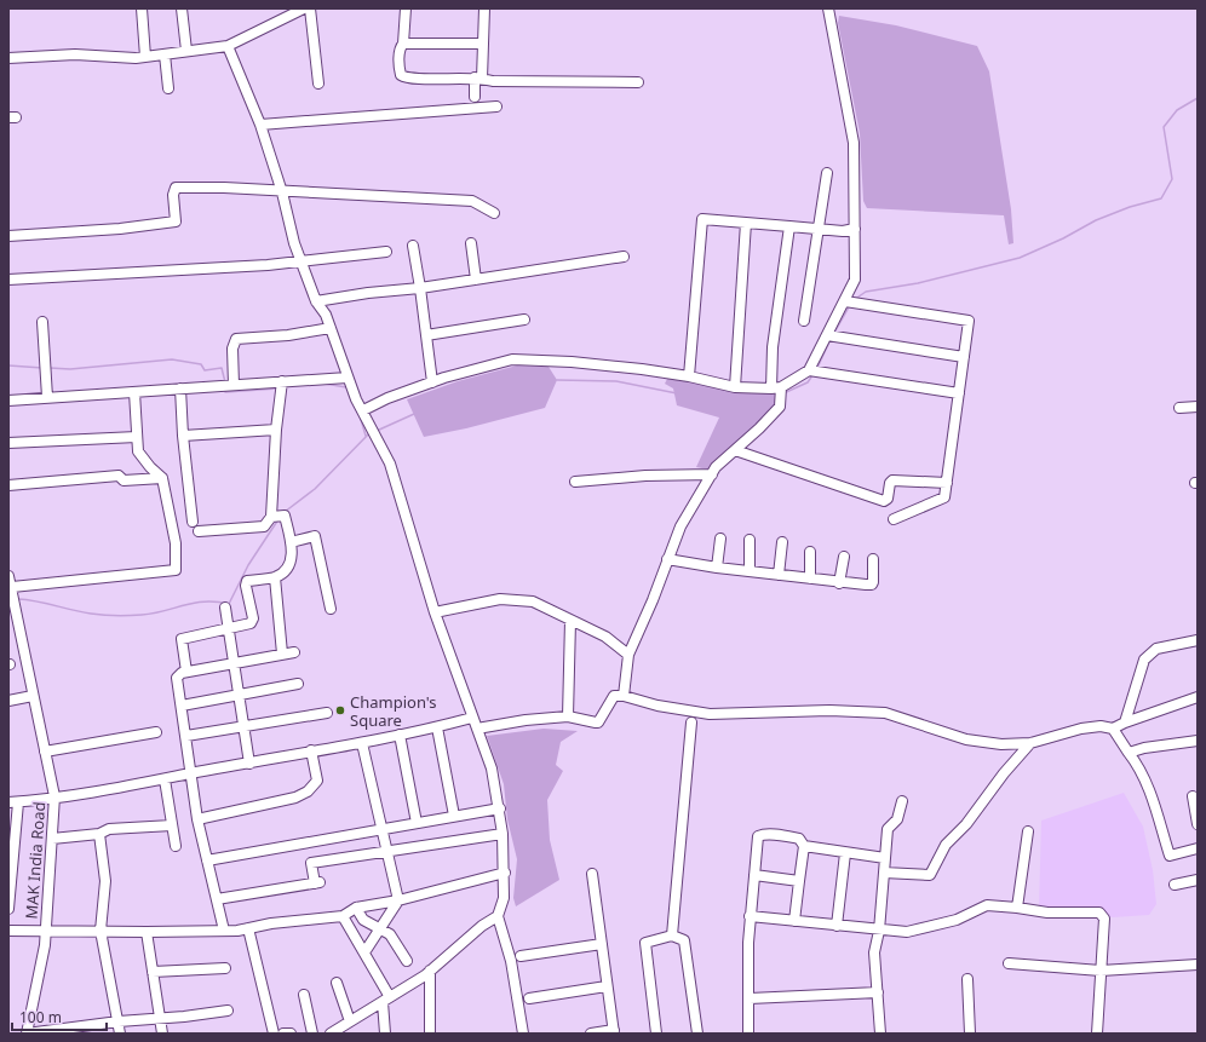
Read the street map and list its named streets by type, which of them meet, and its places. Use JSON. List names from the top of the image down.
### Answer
{
  "streets": {
    "street": ["MAK India Road"]
  },
  "places": ["Champion's Square"],
  "scale_bar": "100 m"
}
